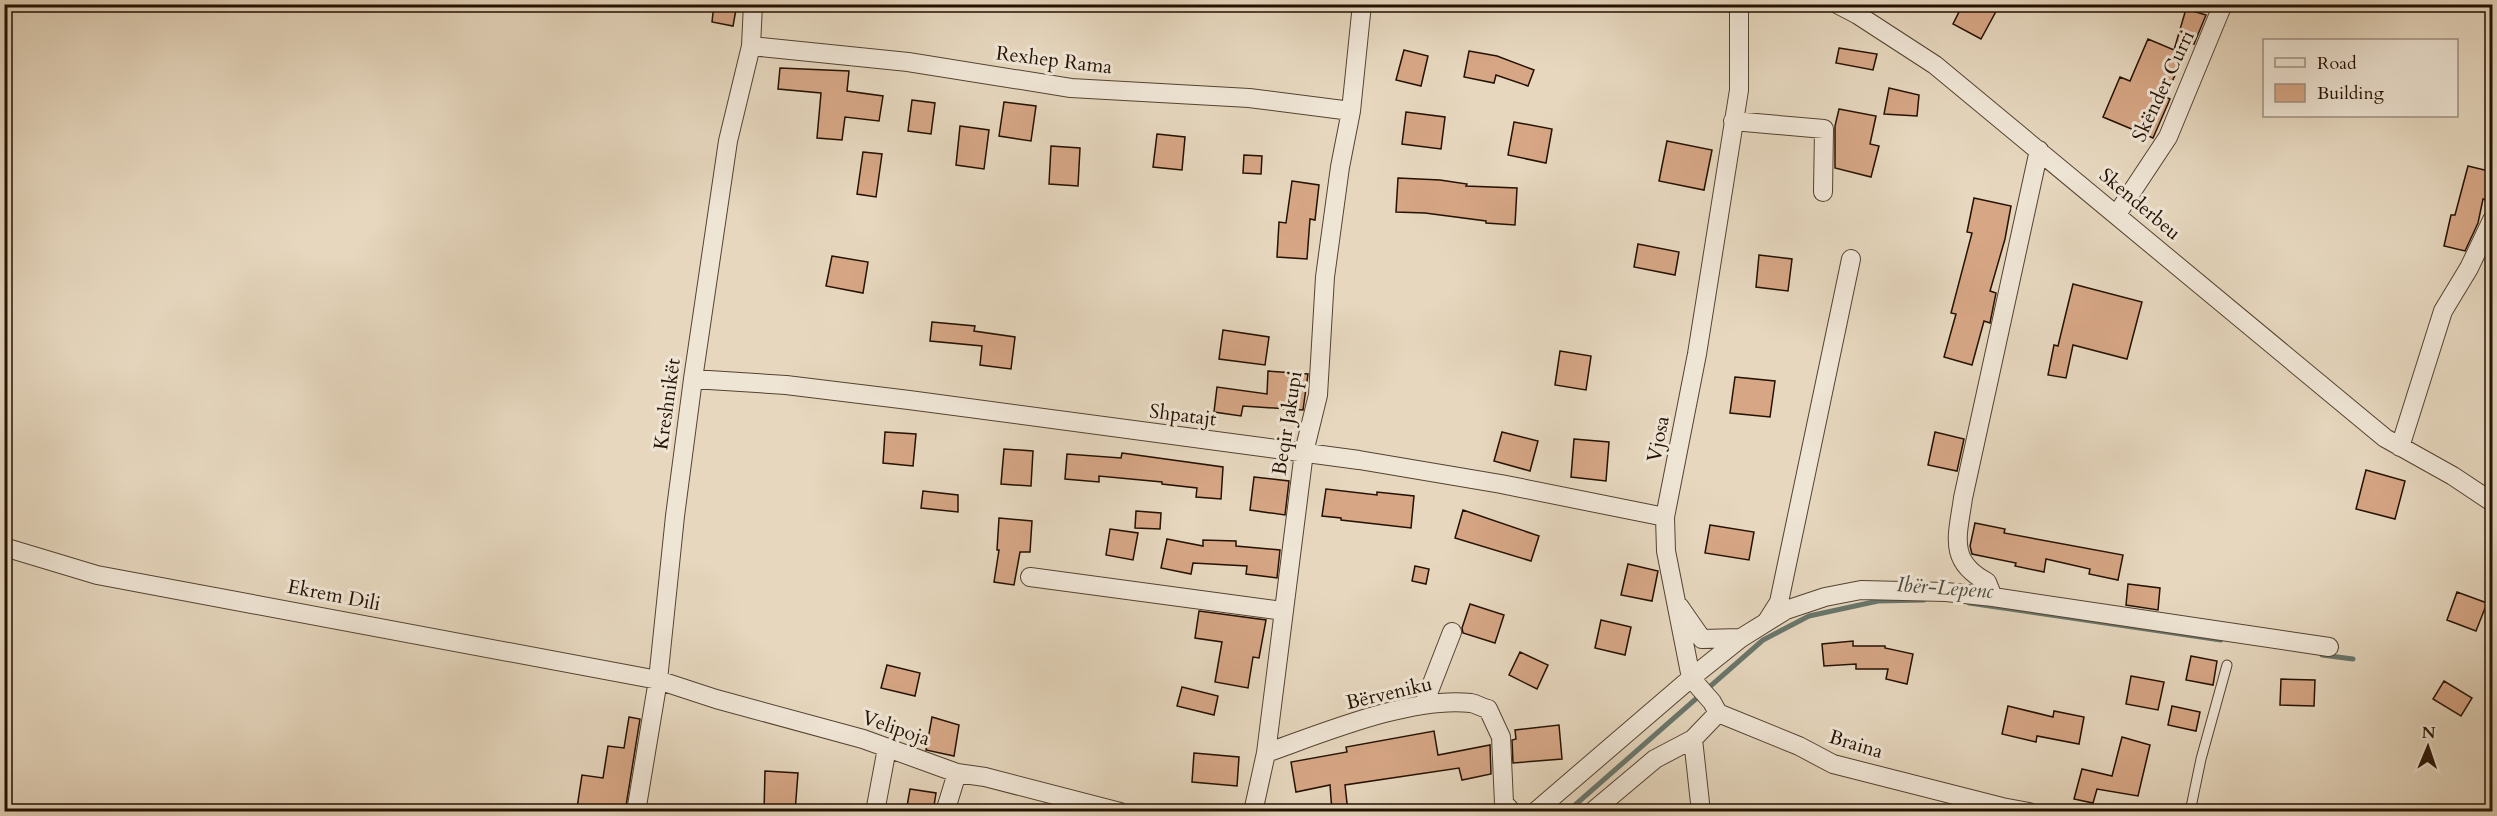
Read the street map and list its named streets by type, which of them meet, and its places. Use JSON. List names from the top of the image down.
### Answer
{
  "streets": {
    "street": [
      "Rexhep Rama",
      "Skënder Curri",
      "Skenderbeu",
      "Kreshnikët",
      "Shpatajt",
      "Beqir Jakupi",
      "Vjosa",
      "Ekrem Dili",
      "Bërveniku",
      "Velipoja",
      "Braina"
    ]
  },
  "crossings": [
    ["Rexhep Rama", "Kreshnikët"],
    ["Rexhep Rama", "Beqir Jakupi"],
    ["Skënder Curri", "Skenderbeu"],
    ["Kreshnikët", "Shpatajt"],
    ["Kreshnikët", "Ekrem Dili"],
    ["Kreshnikët", "Velipoja"],
    ["Shpatajt", "Beqir Jakupi"],
    ["Shpatajt", "Vjosa"],
    ["Beqir Jakupi", "Bërveniku"],
    ["Vjosa", "Braina"],
    ["Ekrem Dili", "Velipoja"]
  ],
  "water": ["Ibër-Lepenc"],
  "legend": ["Road", "Building"],
  "north": "top"
}
